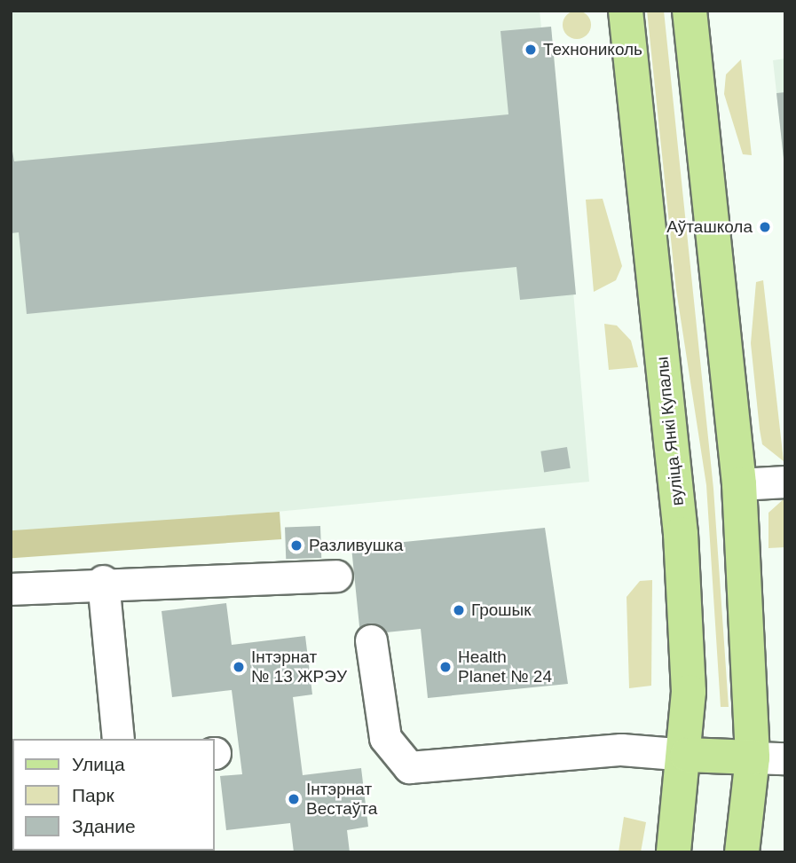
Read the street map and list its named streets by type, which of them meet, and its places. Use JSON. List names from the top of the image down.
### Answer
{
  "streets": {
    "main road": ["вуліца Янкі Купалы"]
  },
  "places": [
    "Технониколь",
    "Аўташкола",
    "Разливушка",
    "Грошык",
    "Інтэрнат № 13 ЖРЭУ",
    "Health Planet № 24",
    "Інтэрнат Вестаўта"
  ],
  "legend": ["Улица", "Парк", "Здание"]
}
